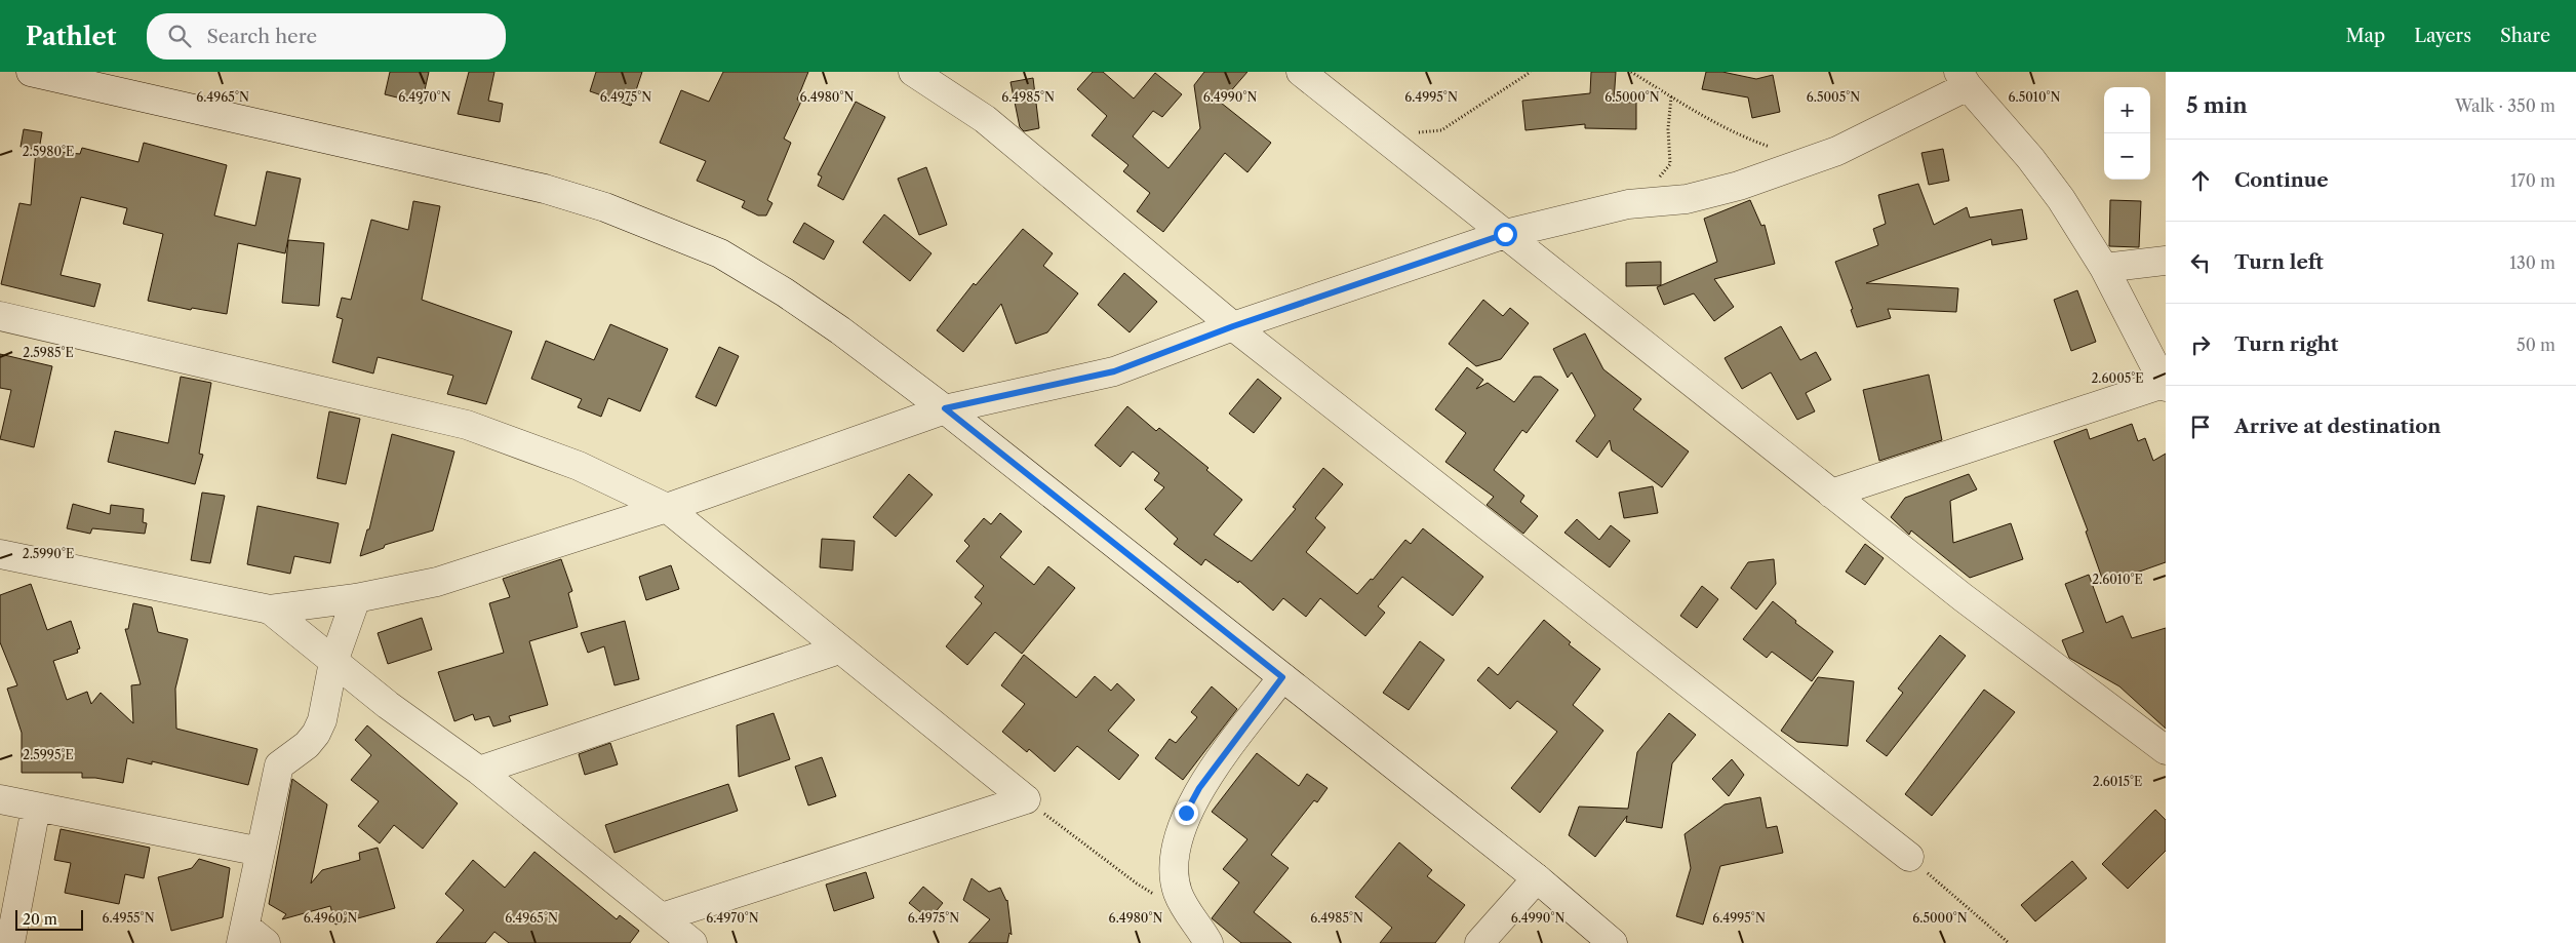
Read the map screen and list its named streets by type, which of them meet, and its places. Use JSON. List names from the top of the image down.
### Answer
{
  "scale_bar": "20 m",
  "page": {
    "header": "Pathlet",
    "search": "Search here",
    "nav": ["Map", "Layers", "Share"],
    "heading": ["5 min", "Walk · 350 m"],
    "map_buttons": ["+", "−"],
    "list": [
      ["Continue", "170 m"],
      ["Turn left", "130 m"],
      ["Turn right", "50 m"],
      "Arrive at destination"
    ],
    "scale": "20 m"
  },
  "coordinates": [
    "6.4975°N",
    "6.4995°N",
    "6.5000°N",
    "6.5005°N",
    "6.5010°N",
    "6.4965°N",
    "6.4970°N",
    "6.4980°N",
    "6.4985°N",
    "6.4990°N",
    "2.5980°E",
    "2.5985°E",
    "2.6005°E",
    "2.5990°E",
    "2.6010°E",
    "2.5995°E",
    "2.6015°E",
    "6.4955°N",
    "6.4960°N"
  ]
}
